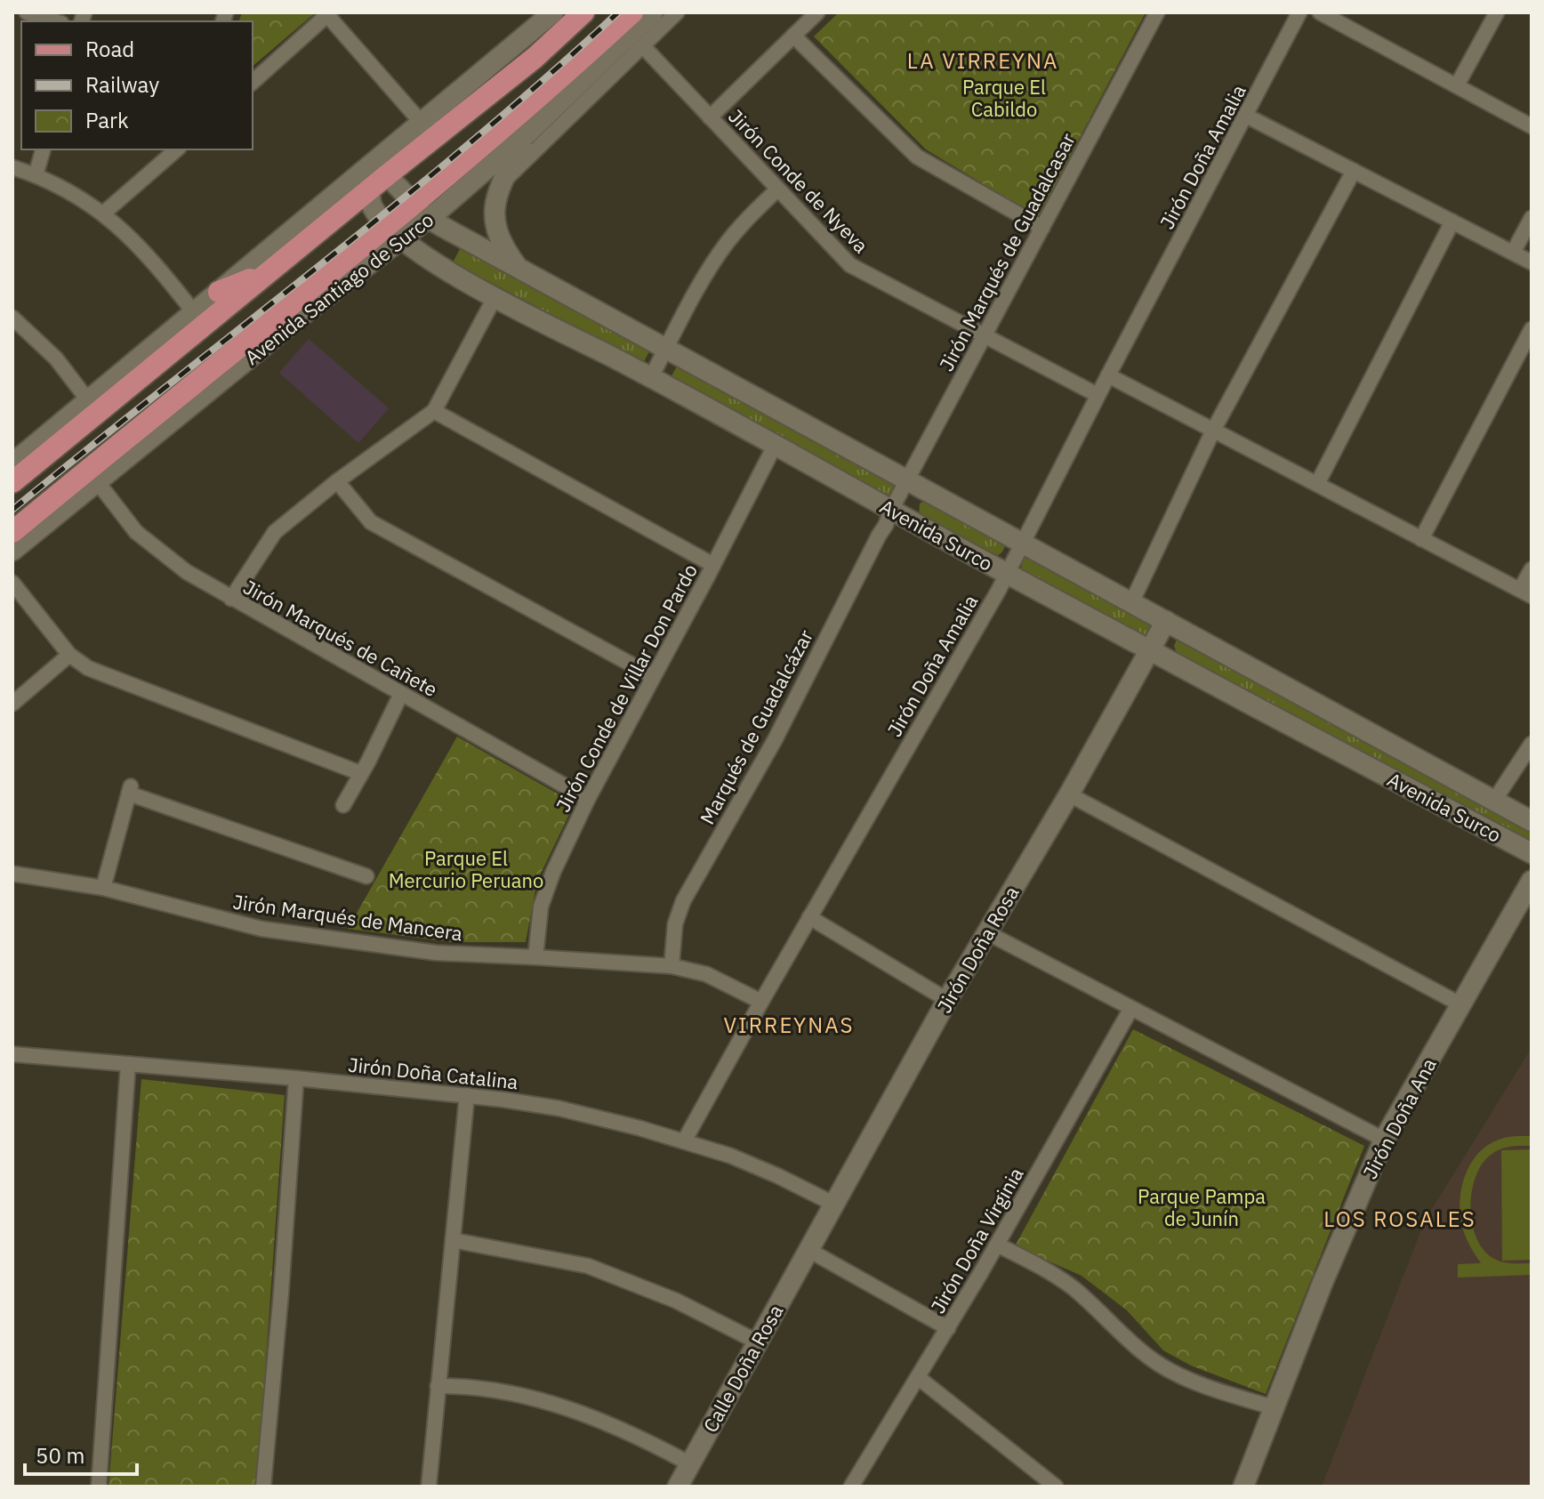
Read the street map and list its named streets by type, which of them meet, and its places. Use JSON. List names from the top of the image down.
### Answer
{
  "streets": {
    "main road": [
      "Avenida Santiago de Surco",
      "Avenida Surco",
      "Jirón Doña Rosa",
      "Jirón Doña Ana",
      "Calle Doña Rosa"
    ],
    "street": [
      "Jirón Doña Amalia",
      "Jirón Conde de Nyeva",
      "Jirón Marqués de Guadalcasar",
      "Jirón Marqués de Cañete",
      "Jirón Conde de Villar Don Pardo",
      "Marqués de Guadalcázar",
      "Jirón Marqués de Mancera",
      "Jirón Doña Catalina",
      "Jirón Doña Virginia"
    ]
  },
  "crossings": [
    ["Jirón Doña Amalia", "Jirón Conde de Nyeva"],
    ["Jirón Doña Amalia", "Avenida Surco"],
    ["Jirón Doña Amalia", "Jirón Marqués de Mancera"],
    ["Jirón Doña Amalia", "Jirón Doña Catalina"],
    ["Jirón Conde de Nyeva", "Jirón Marqués de Guadalcasar"],
    ["Jirón Marqués de Guadalcasar", "Avenida Surco"],
    ["Jirón Marqués de Guadalcasar", "Marqués de Guadalcázar"],
    ["Avenida Santiago de Surco", "Avenida Surco"],
    ["Avenida Santiago de Surco", "Jirón Marqués de Cañete"],
    ["Avenida Surco", "Jirón Conde de Villar Don Pardo"],
    ["Avenida Surco", "Marqués de Guadalcázar"],
    ["Avenida Surco", "Jirón Doña Rosa"],
    ["Jirón Marqués de Cañete", "Jirón Conde de Villar Don Pardo"],
    ["Jirón Conde de Villar Don Pardo", "Jirón Marqués de Mancera"],
    ["Marqués de Guadalcázar", "Jirón Marqués de Mancera"],
    ["Jirón Doña Rosa", "Jirón Doña Catalina"],
    ["Jirón Doña Rosa", "Calle Doña Rosa"]
  ],
  "districts": ["LA VIRREYNA", "VIRREYNAS", "LOS ROSALES"],
  "parks": ["Parque El Cabildo", "Parque El Mercurio Peruano", "Parque Pampa de Junín"],
  "legend": ["Road", "Railway", "Park"],
  "scale_bar": "50 m"
}
